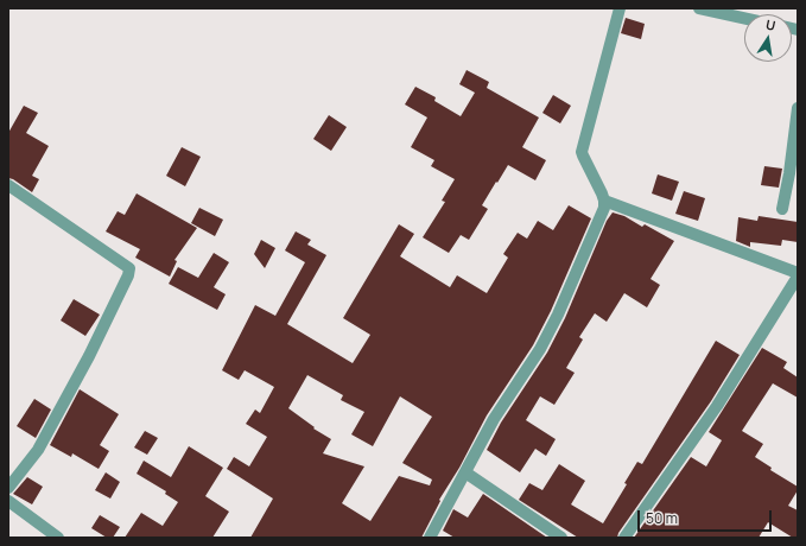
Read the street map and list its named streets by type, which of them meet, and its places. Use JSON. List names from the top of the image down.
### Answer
{
  "scale_bar": "50 m",
  "north": "top"
}
